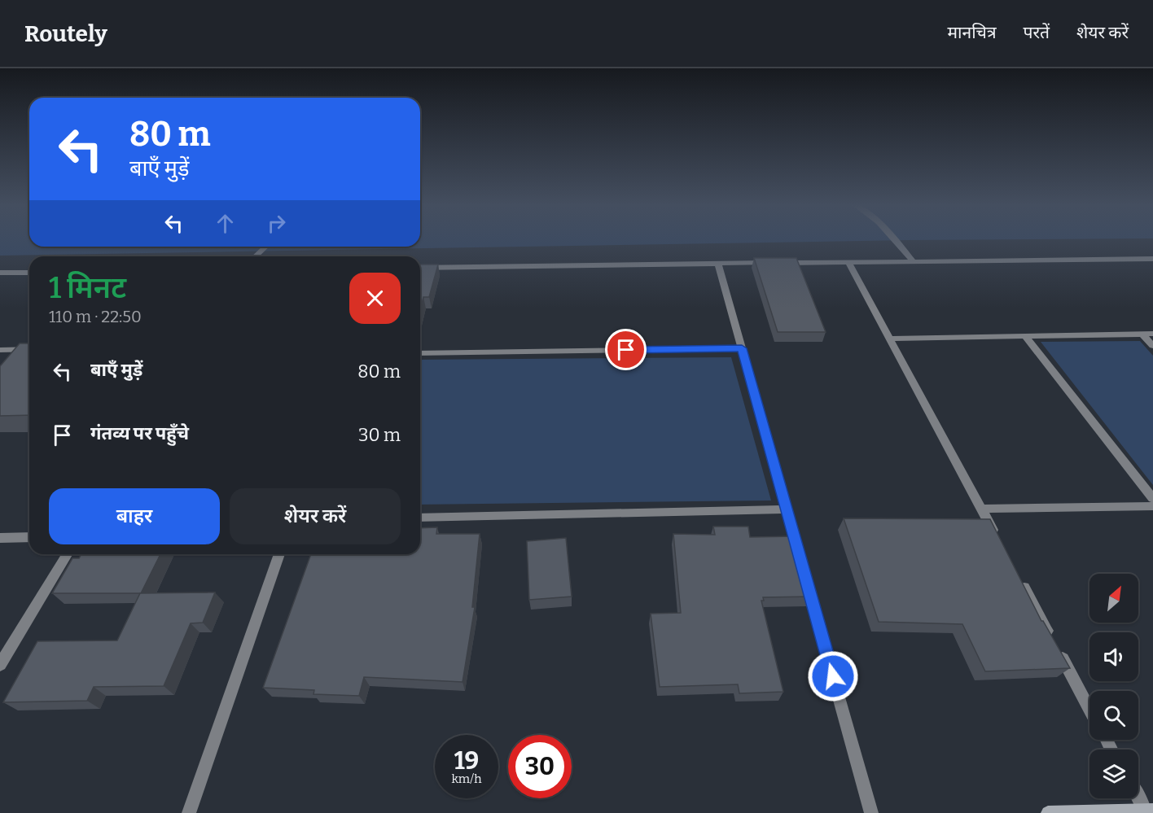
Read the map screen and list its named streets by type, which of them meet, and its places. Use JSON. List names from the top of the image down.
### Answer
{
  "north": "top right",
  "page": {
    "header": "Routely",
    "nav": ["मानचित्र", "परतें", "शेयर करें"],
    "turn": ["80 m", "बाएँ मुड़ें"],
    "heading": ["1 मिनट", "110 m · 22:50"],
    "list": [
      {
        "name": "बाएँ मुड़ें",
        "value": "80 m"
      },
      {
        "name": "गंतव्य पर पहुँचे",
        "value": "30 m"
      }
    ],
    "buttons": ["बाहर", "शेयर करें"],
    "speed": "19 km/h",
    "limit": "30"
  }
}
